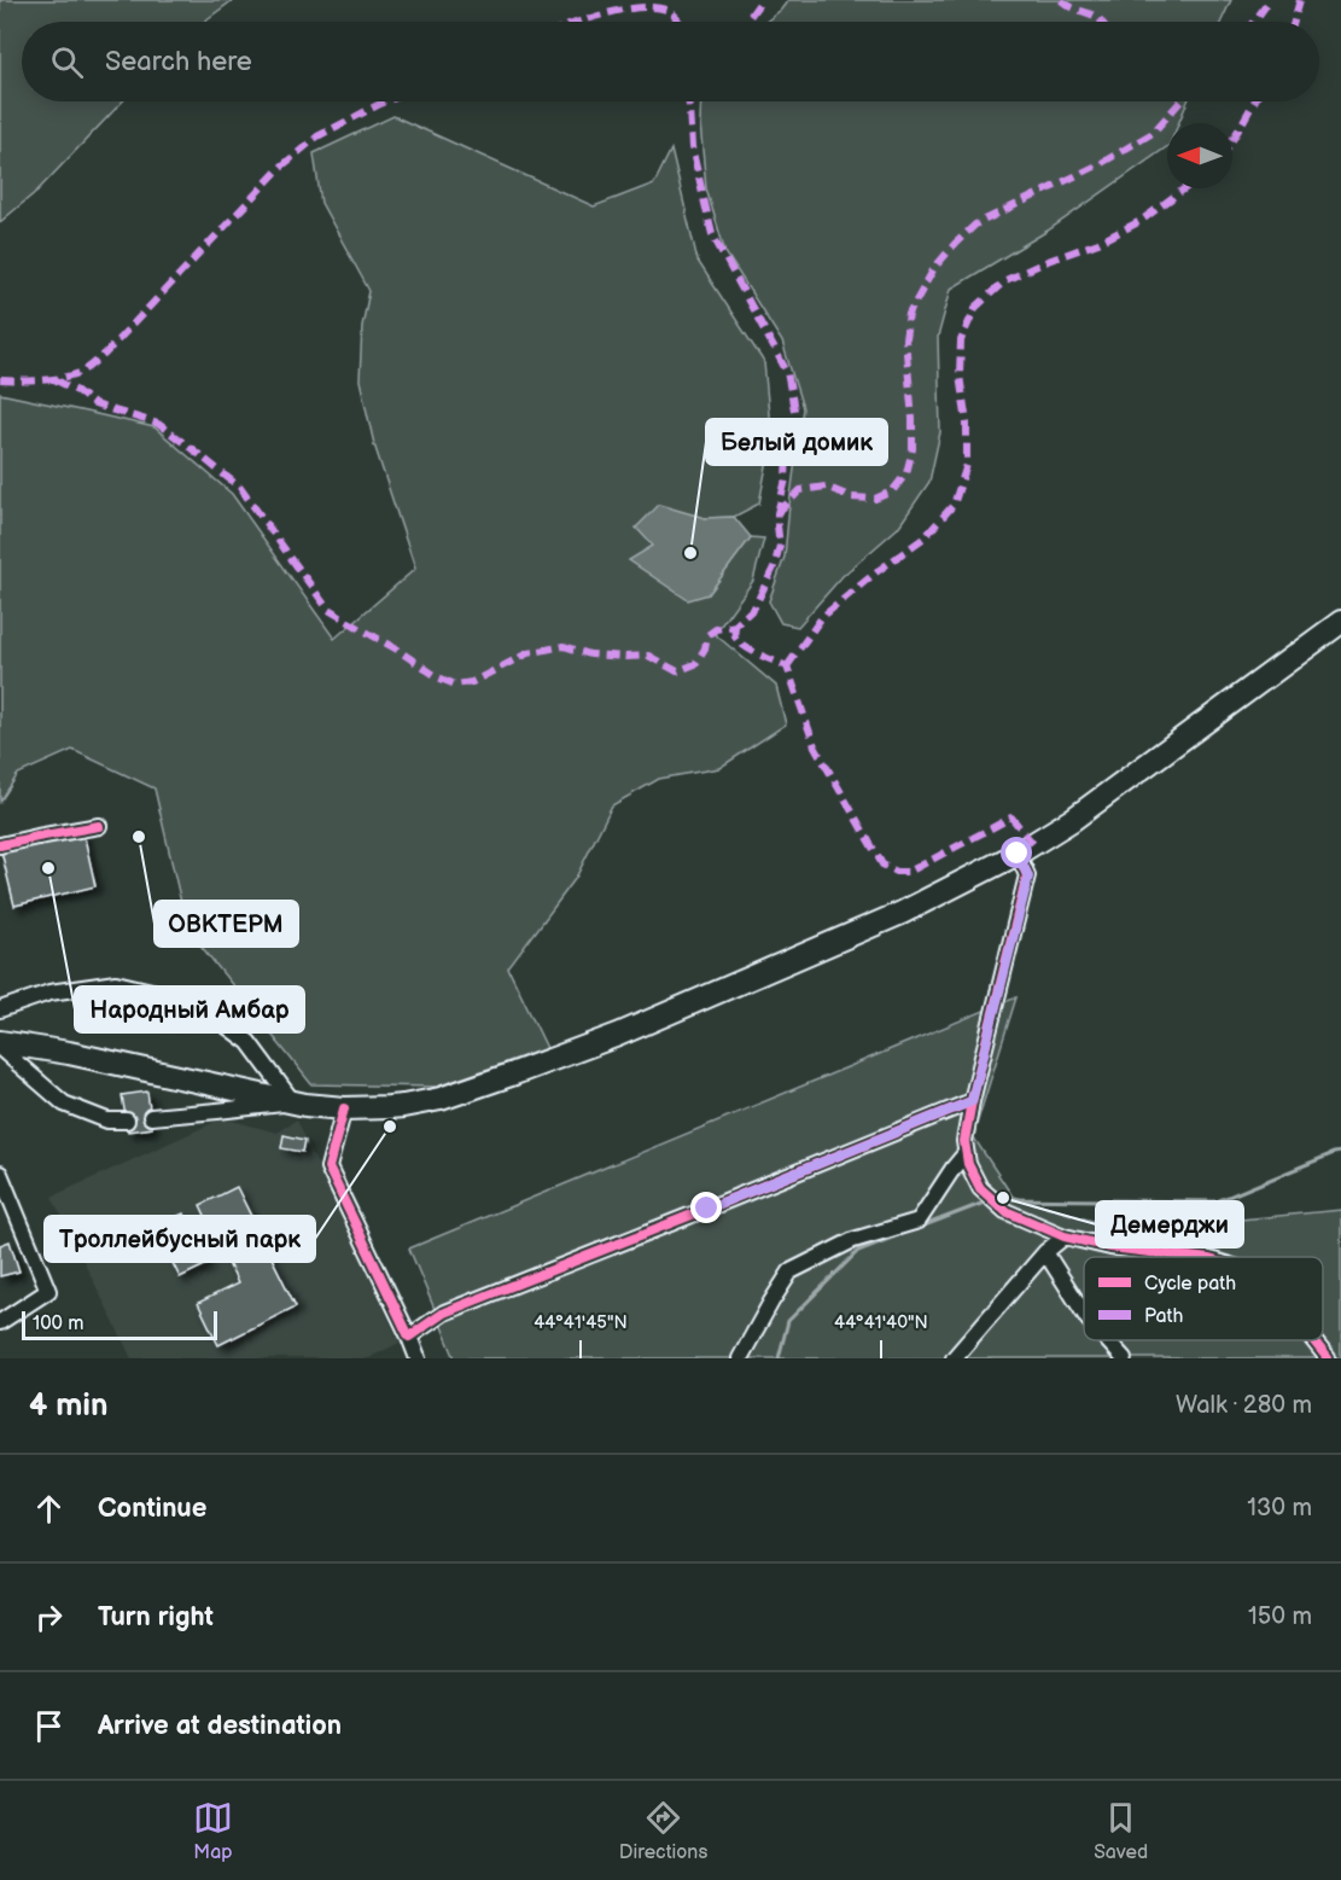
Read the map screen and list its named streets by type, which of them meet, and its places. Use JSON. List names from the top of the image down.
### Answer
{
  "places": [
    "Белый домик",
    "ОВКТЕРМ",
    "Народный Амбар",
    "Троллейбусный парк",
    "Демерджи"
  ],
  "legend": ["Cycle path", "Path"],
  "scale_bar": "100 m",
  "north": "left",
  "page": {
    "search": "Search here",
    "scale": "100 m",
    "heading": ["4 min", "Walk · 280 m"],
    "list": [
      ["Continue", "130 m"],
      ["Turn right", "150 m"],
      "Arrive at destination"
    ],
    "nav": ["Map", "Directions", "Saved"]
  },
  "coordinates": ["44°41'45\"N", "44°41'40\"N"]
}
